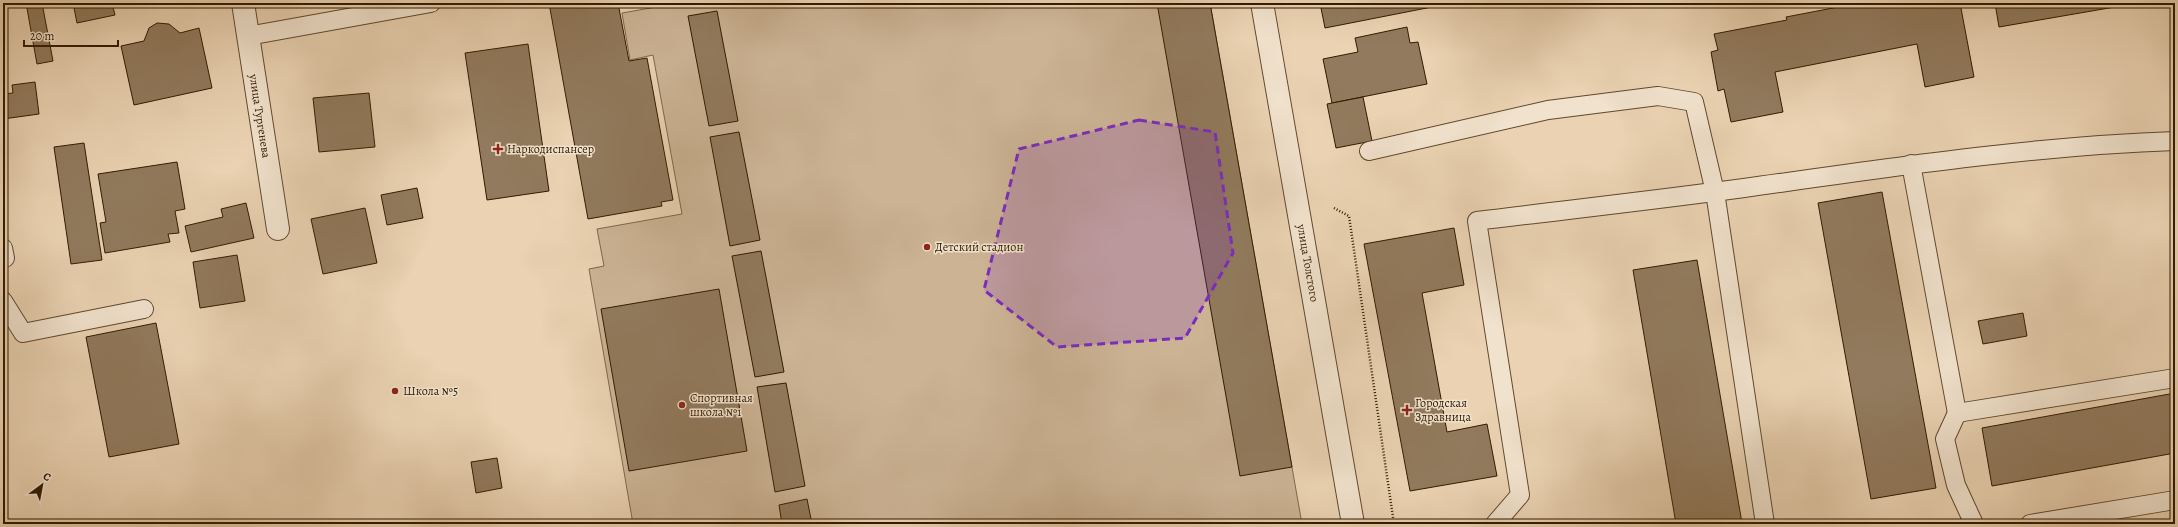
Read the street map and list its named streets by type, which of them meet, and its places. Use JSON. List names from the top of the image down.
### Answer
{
  "streets": {
    "street": ["улица Тургенева", "улица Толстого"]
  },
  "places": {
    "health": ["Наркодиспансер", "Городская Здравница"],
    "other": ["Детский стадион", "Школа №5", "Спортивная школа №1"]
  },
  "scale_bar": "20 m",
  "north": "top right"
}
